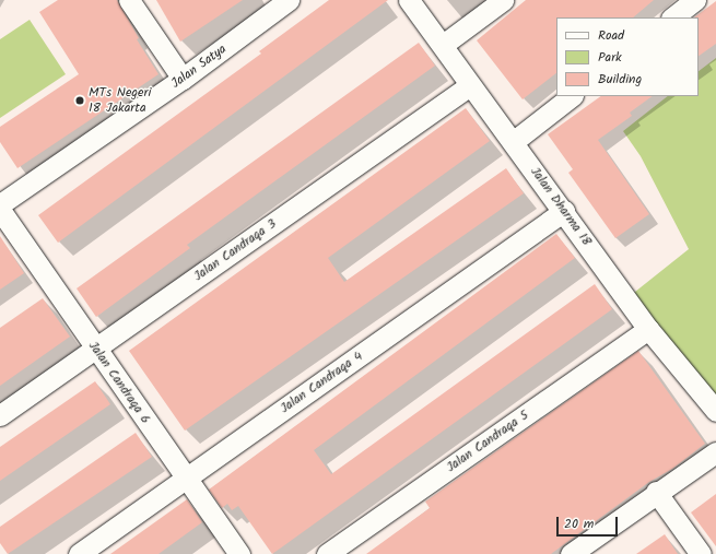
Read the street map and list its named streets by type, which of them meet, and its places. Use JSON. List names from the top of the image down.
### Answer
{
  "streets": {
    "street": [
      "Jalan Satya",
      "Jalan Dharma 18",
      "Jalan Candraqa 3",
      "Jalan Candraqa 6",
      "Jalan Candraqa 4",
      "Jalan Candraqa 5"
    ]
  },
  "crossings": [
    ["Jalan Dharma 18", "Jalan Candraqa 3"],
    ["Jalan Dharma 18", "Jalan Candraqa 4"],
    ["Jalan Dharma 18", "Jalan Candraqa 5"],
    ["Jalan Candraqa 3", "Jalan Candraqa 6"],
    ["Jalan Candraqa 6", "Jalan Candraqa 4"]
  ],
  "places": ["MTs Negeri 18 Jakarta"],
  "legend": ["Road", "Park", "Building"],
  "scale_bar": "20 m"
}
